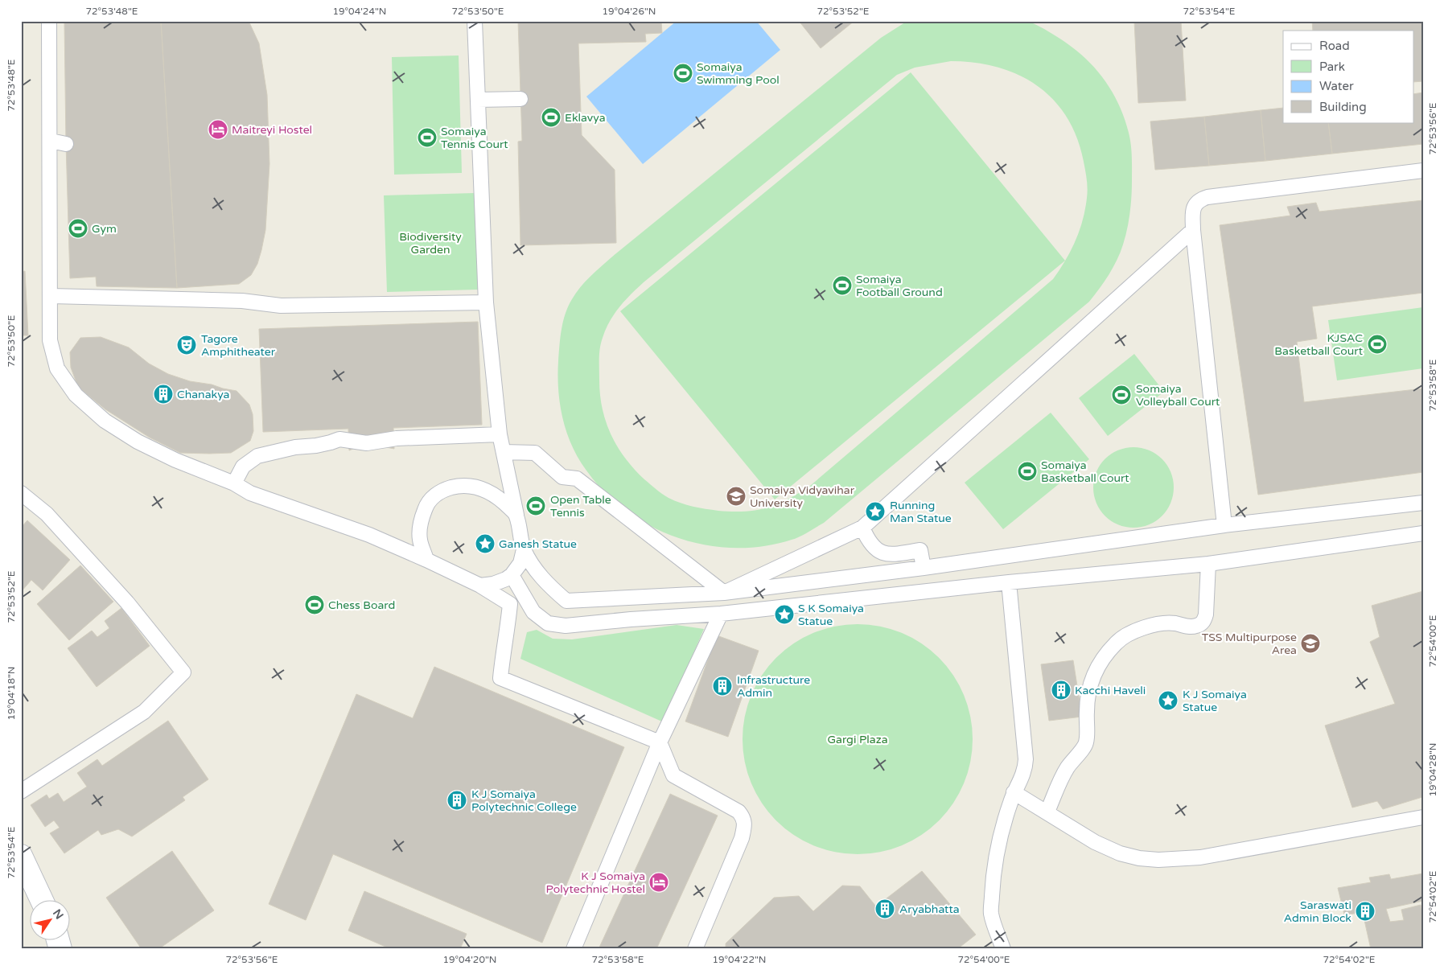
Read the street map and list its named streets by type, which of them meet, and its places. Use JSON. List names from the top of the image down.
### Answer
{
  "parks": ["Biodiversity Garden", "Gargi Plaza"],
  "places": {
    "sports": [
      "Somaiya Swimming Pool",
      "Eklavya",
      "Somaiya Tennis Court",
      "Gym",
      "Somaiya Football Ground",
      "KJSAC Basketball Court",
      "Somaiya Volleyball Court",
      "Somaiya Basketball Court",
      "Open Table Tennis",
      "Chess Board"
    ],
    "hotel": ["Maitreyi Hostel", "K J Somaiya Polytechnic Hostel"],
    "theatre": ["Tagore Amphitheater"],
    "building": [
      "Chanakya",
      "Infrastructure Admin",
      "Kacchi Haveli",
      "K J Somaiya Polytechnic College",
      "Aryabhatta",
      "Saraswati Admin Block"
    ],
    "school or university": ["Somaiya Vidyavihar University", "TSS Multipurpose Area"],
    "place": [
      "Running Man Statue",
      "Ganesh Statue",
      "S K Somaiya Statue",
      "K J Somaiya Statue"
    ]
  },
  "legend": [
    "Road",
    "Park",
    "Water",
    "Building"
  ],
  "north": "top right",
  "coordinates": [
    "72°53'48\"E",
    "19°04'24\"N",
    "72°53'50\"E",
    "19°04'26\"N",
    "72°53'52\"E",
    "72°53'54\"E",
    "72°53'56\"E",
    "72°53'58\"E",
    "72°54'00\"E",
    "19°04'18\"N",
    "19°04'28\"N",
    "72°54'02\"E",
    "19°04'20\"N",
    "19°04'22\"N"
  ]
}
